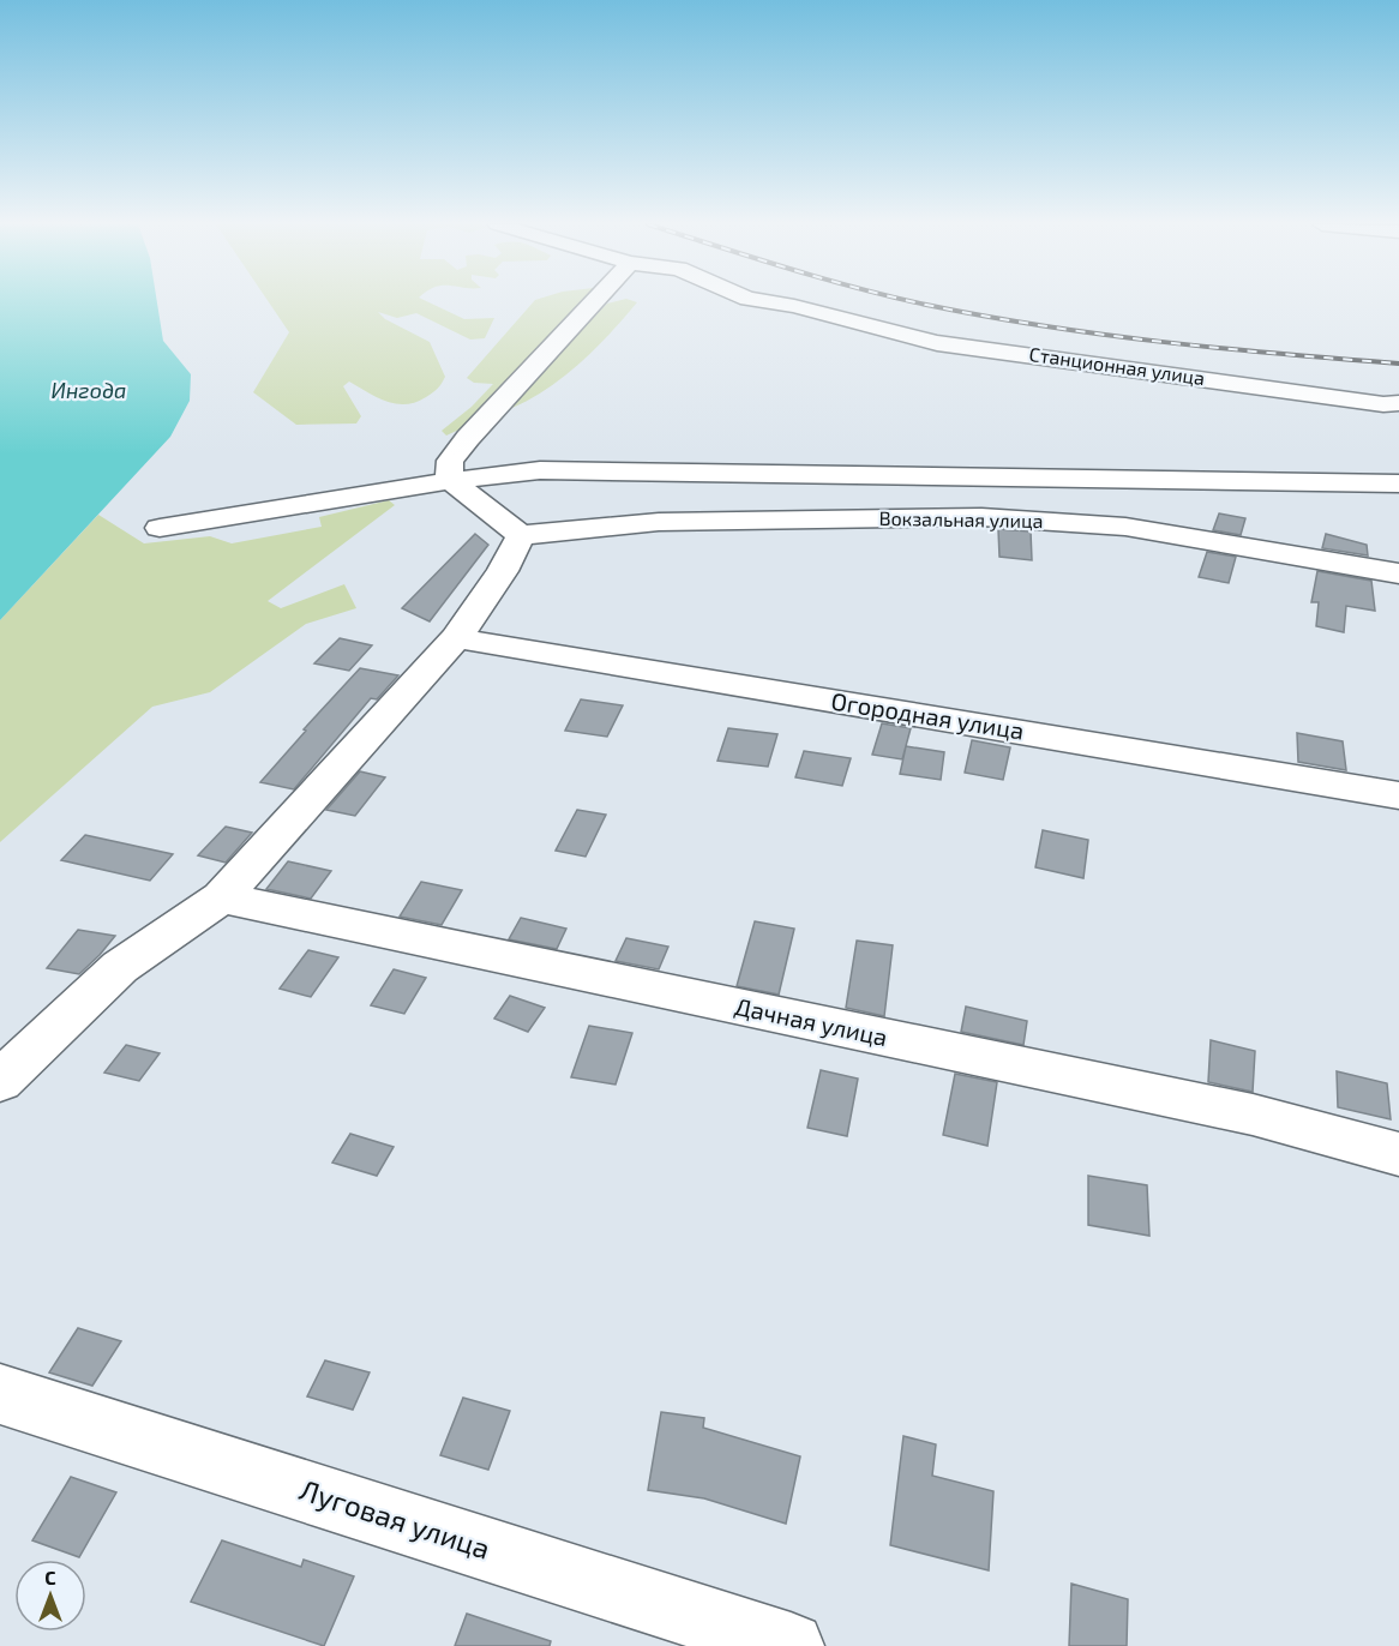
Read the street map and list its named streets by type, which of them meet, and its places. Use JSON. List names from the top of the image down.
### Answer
{
  "streets": {
    "street": [
      "Станционная улица",
      "Вокзальная улица",
      "Огородная улица",
      "Дачная улица",
      "Луговая улица"
    ]
  },
  "water": ["Ингода"],
  "north": "top"
}
